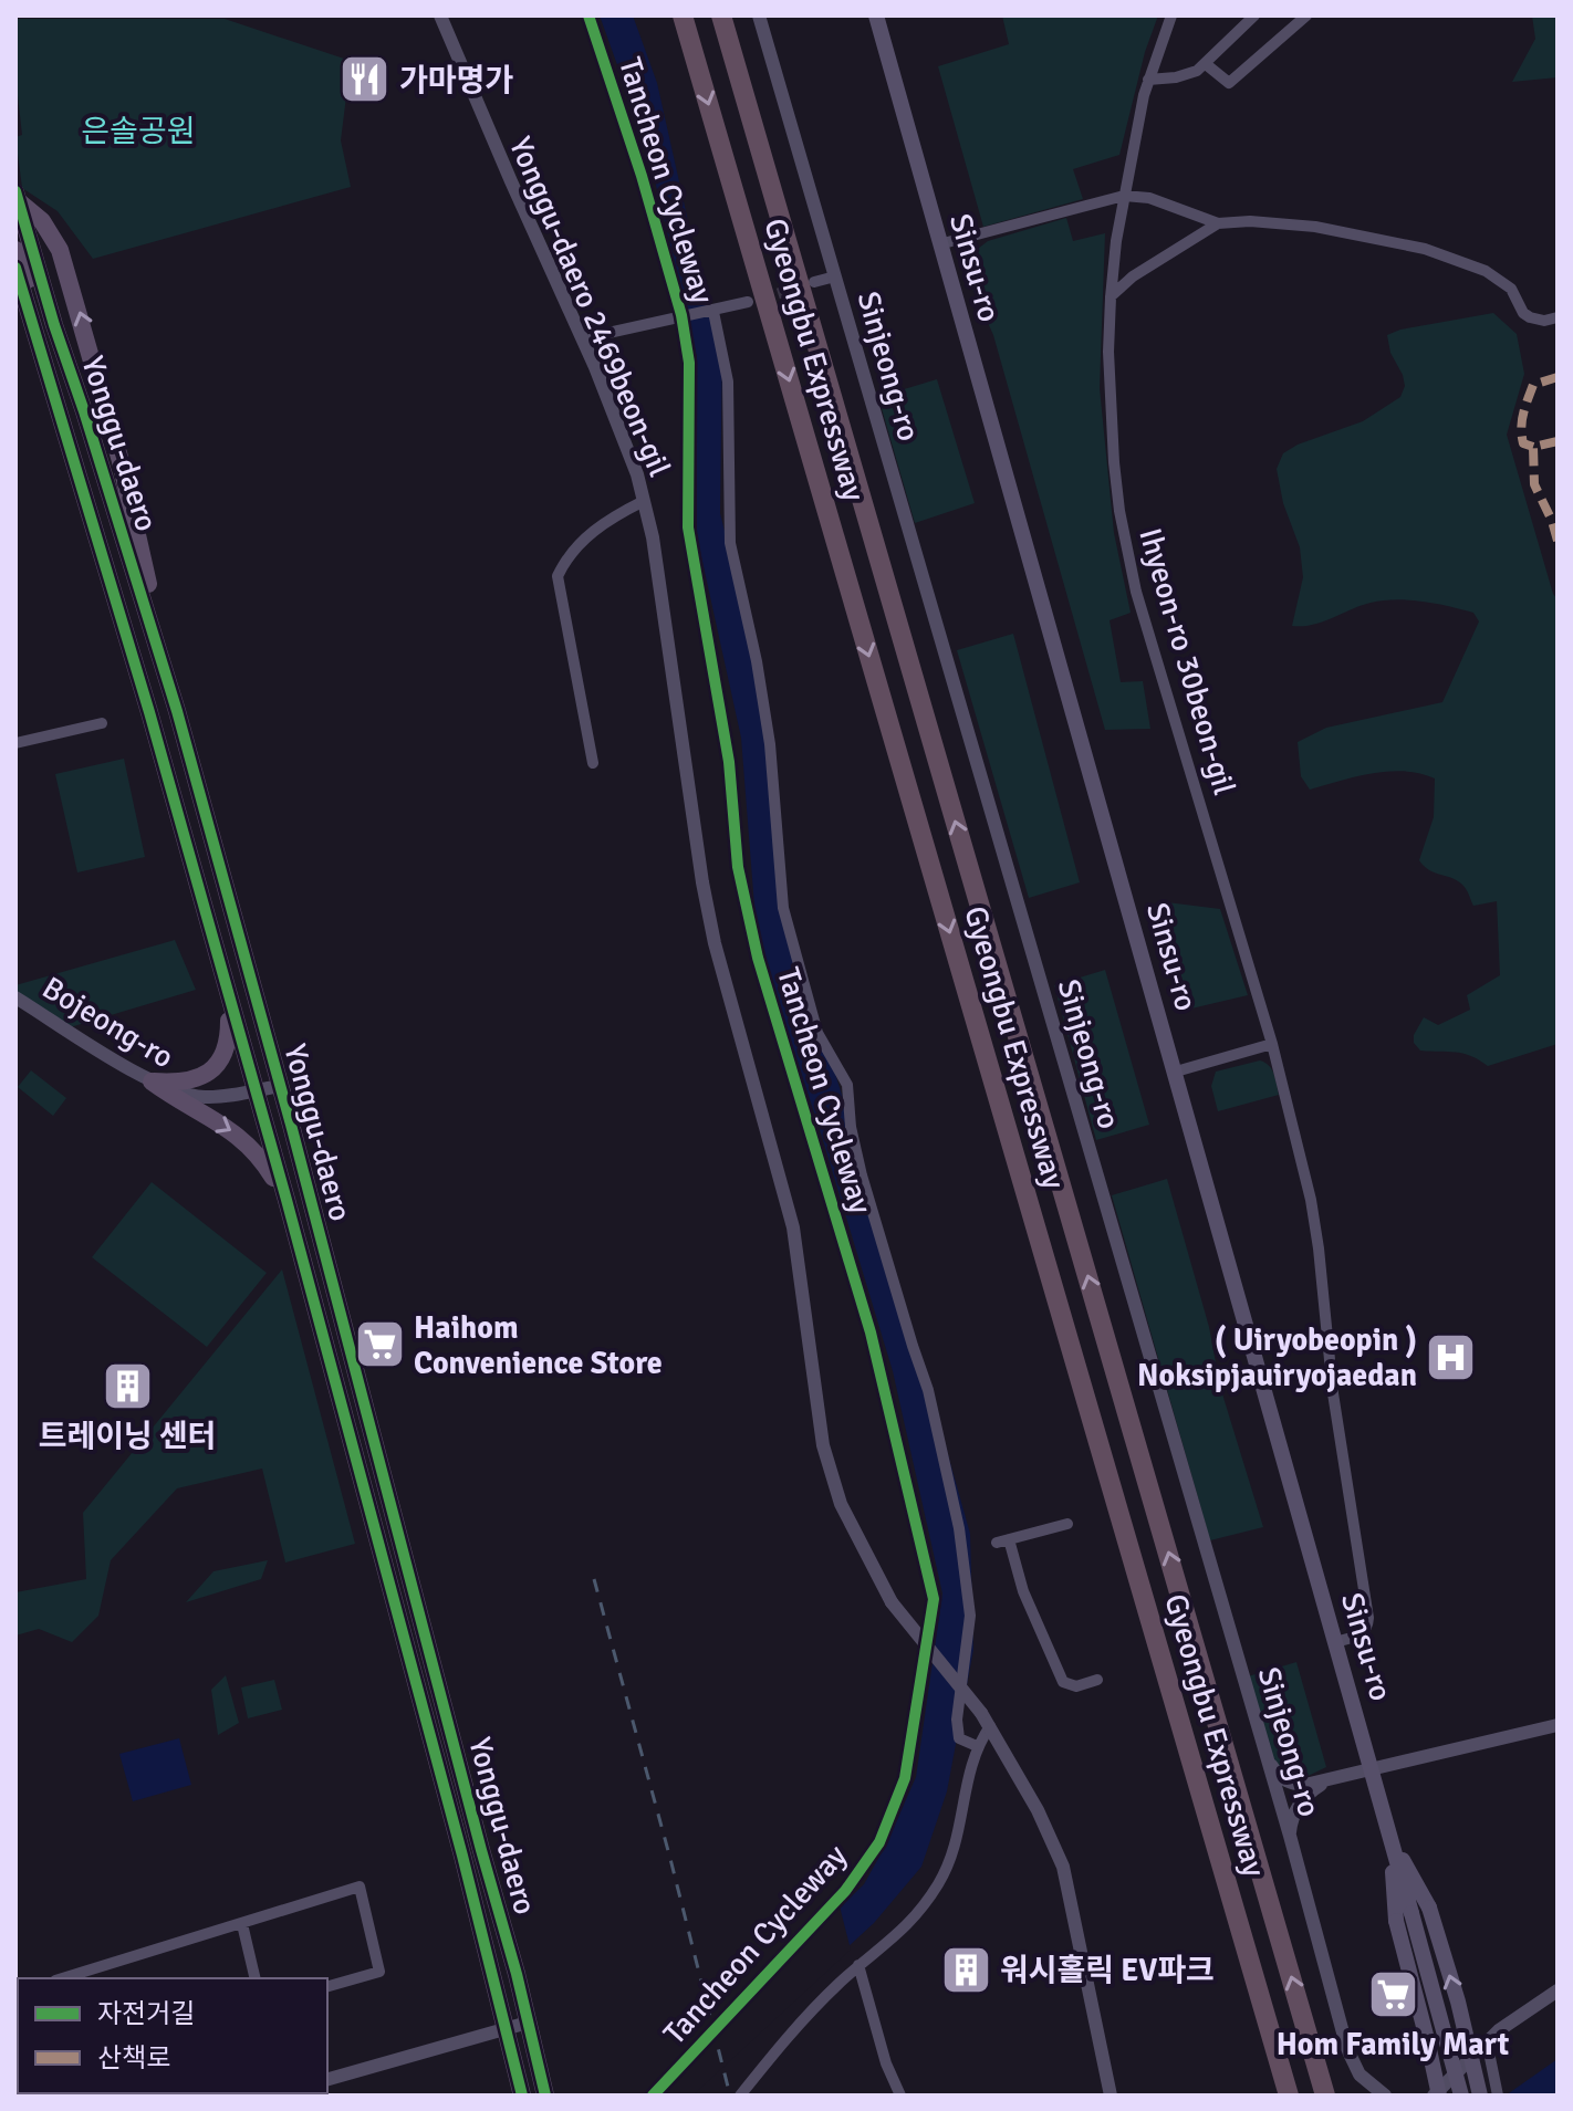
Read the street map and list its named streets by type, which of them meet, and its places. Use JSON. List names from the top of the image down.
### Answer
{
  "streets": {
    "highway": ["Gyeongbu Expressway"],
    "main road": ["Sinsu-ro", "Yonggu-daero"],
    "street": [
      "Yonggu-daero 2469beon-gil",
      "Sinjeong-ro",
      "Ihyeon-ro 30beon-gil",
      "Bojeong-ro"
    ],
    "cycle path": ["Tancheon Cycleway"]
  },
  "crossings": [
    ["Sinsu-ro", "Ihyeon-ro 30beon-gil"],
    ["Yonggu-daero", "Bojeong-ro"]
  ],
  "parks": ["은솔공원"],
  "places": {
    "restaurant": ["가마명가"],
    "supermarket": ["Haihom Convenience Store", "Hom Family Mart"],
    "hospital": ["( Uiryobeopin ) Noksipjauiryojaedan"],
    "building": ["트레이닝 센터", "워시홀릭 EV파크"]
  },
  "legend": ["자전거길", "산책로"]
}
